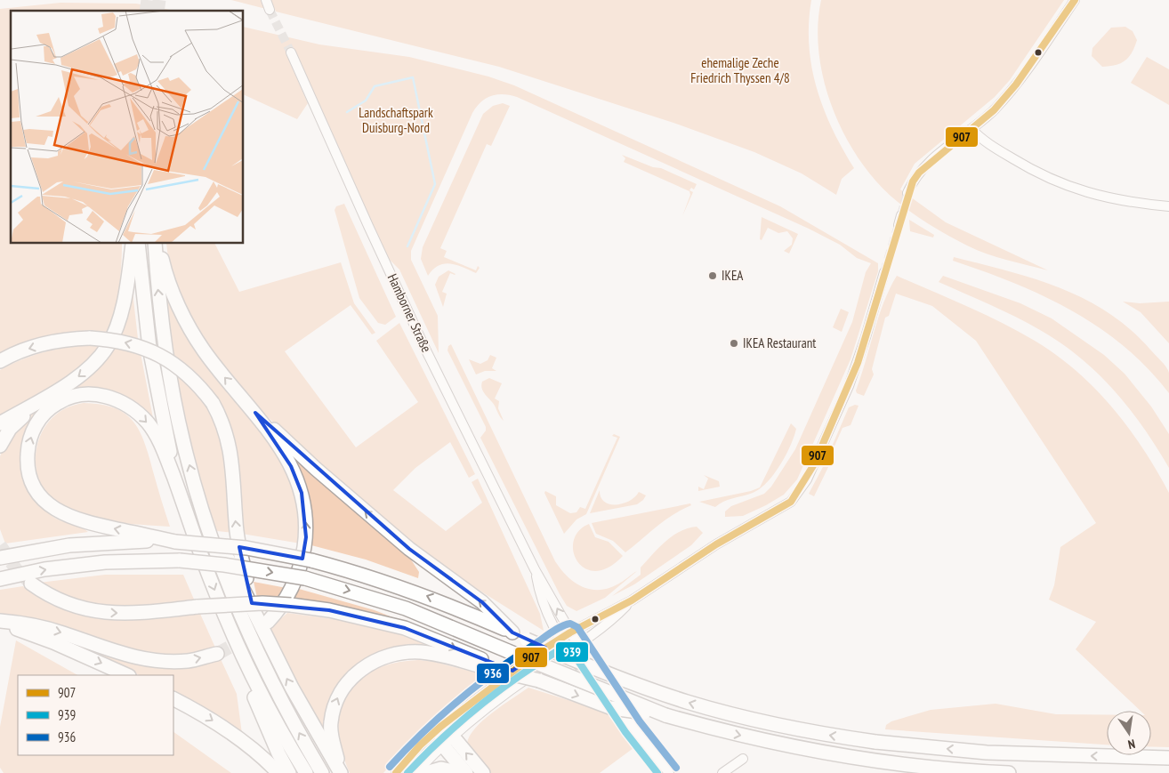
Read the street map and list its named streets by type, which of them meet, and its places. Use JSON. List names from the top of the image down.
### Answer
{
  "streets": {
    "street": ["Hamborner Straße"]
  },
  "parks": ["ehemalige Zeche Friedrich Thyssen 4/8", "Landschaftspark Duisburg-Nord"],
  "places": ["IKEA", "IKEA Restaurant"],
  "lines": ["transit line 907", "transit line 936", "transit line 939"],
  "legend": ["907", "939", "936"],
  "north": "bottom"
}
